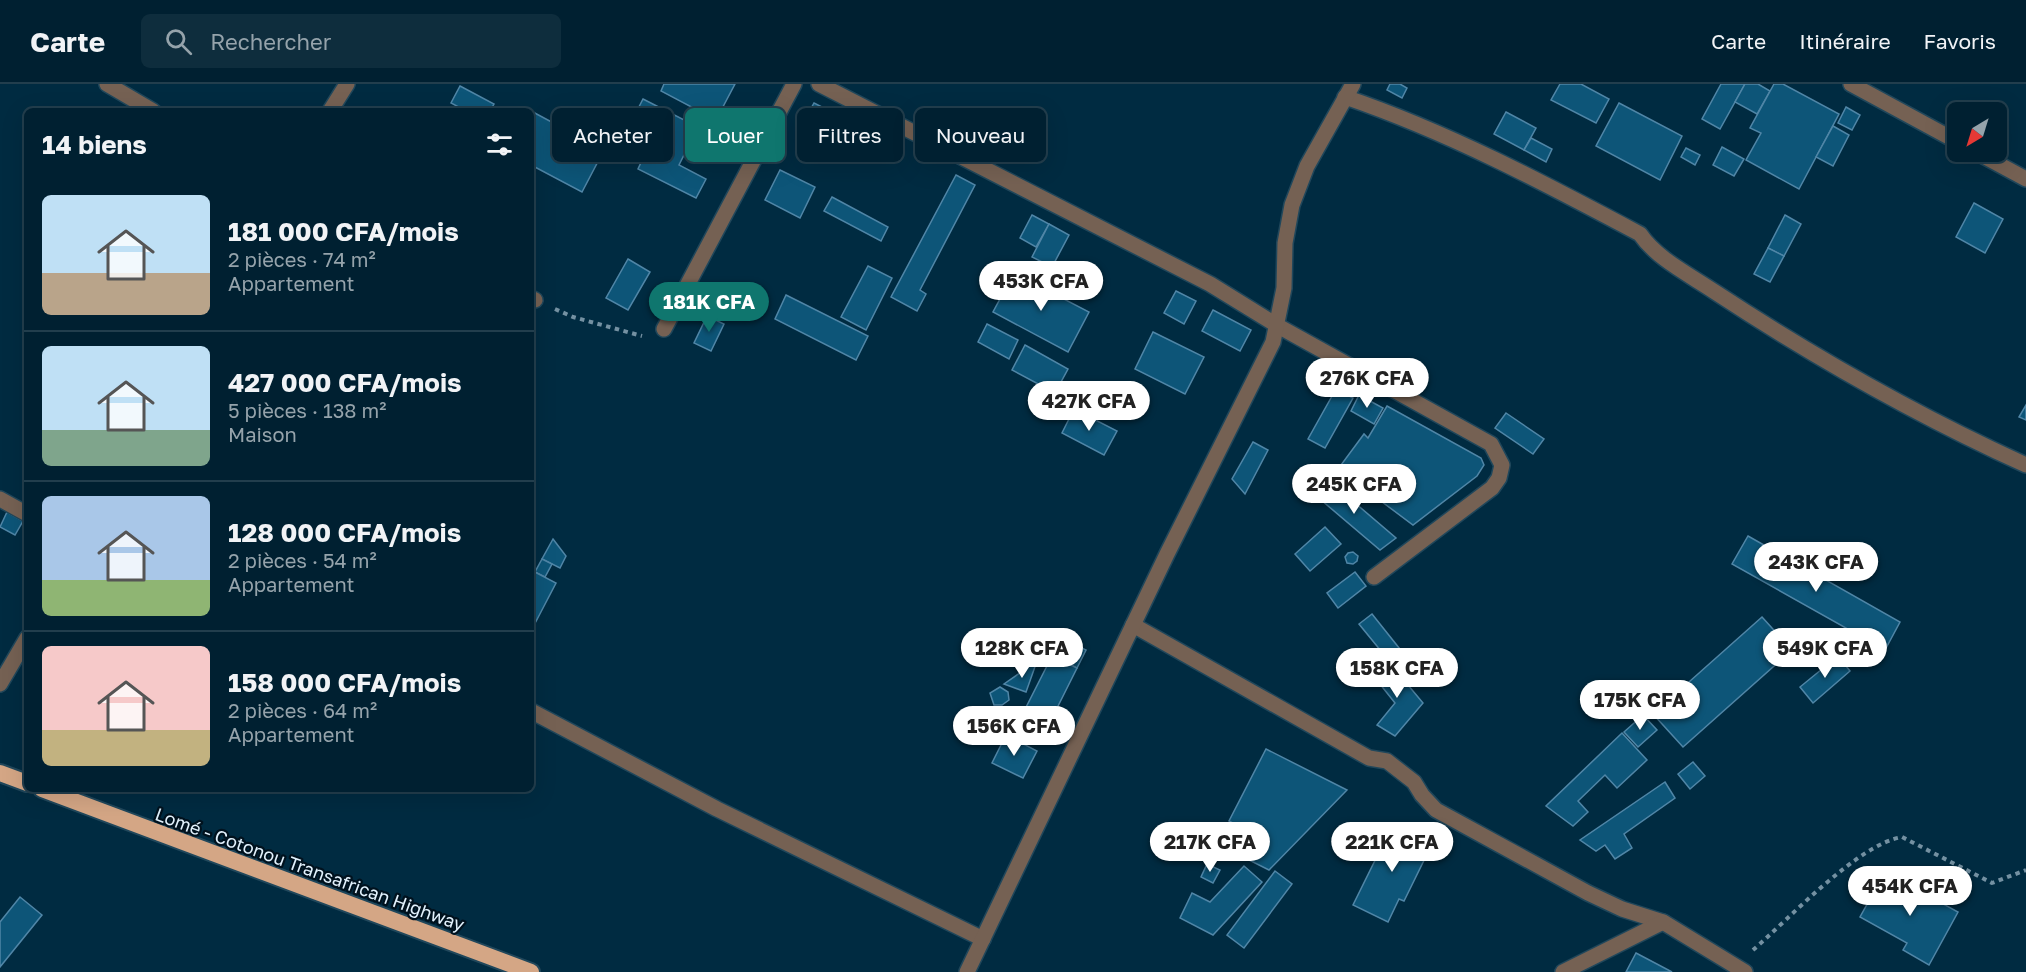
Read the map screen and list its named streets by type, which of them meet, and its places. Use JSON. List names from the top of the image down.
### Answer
{
  "streets": {
    "highway": ["Lomé - Cotonou Transafrican Highway"]
  },
  "north": "bottom left",
  "page": {
    "header": "Carte",
    "search": "Rechercher",
    "nav": ["Carte", "Itinéraire", "Favoris"],
    "chip": [
      "Acheter",
      "Louer",
      "Filtres",
      "Nouveau"
    ],
    "heading": "14 biens",
    "list": [
      {
        "name": "181 000 CFA/mois",
        "note": "2 pièces · 74 m² · Appartement"
      },
      {
        "name": "427 000 CFA/mois",
        "note": "5 pièces · 138 m² · Maison"
      },
      {
        "name": "128 000 CFA/mois",
        "note": "2 pièces · 54 m² · Appartement"
      },
      {
        "name": "158 000 CFA/mois",
        "note": "2 pièces · 64 m² · Appartement"
      }
    ],
    "price": [
      "453K CFA",
      "181K CFA",
      "276K CFA",
      "427K CFA",
      "245K CFA",
      "243K CFA",
      "128K CFA",
      "549K CFA",
      "158K CFA",
      "175K CFA",
      "156K CFA",
      "217K CFA",
      "221K CFA",
      "454K CFA"
    ]
  }
}
